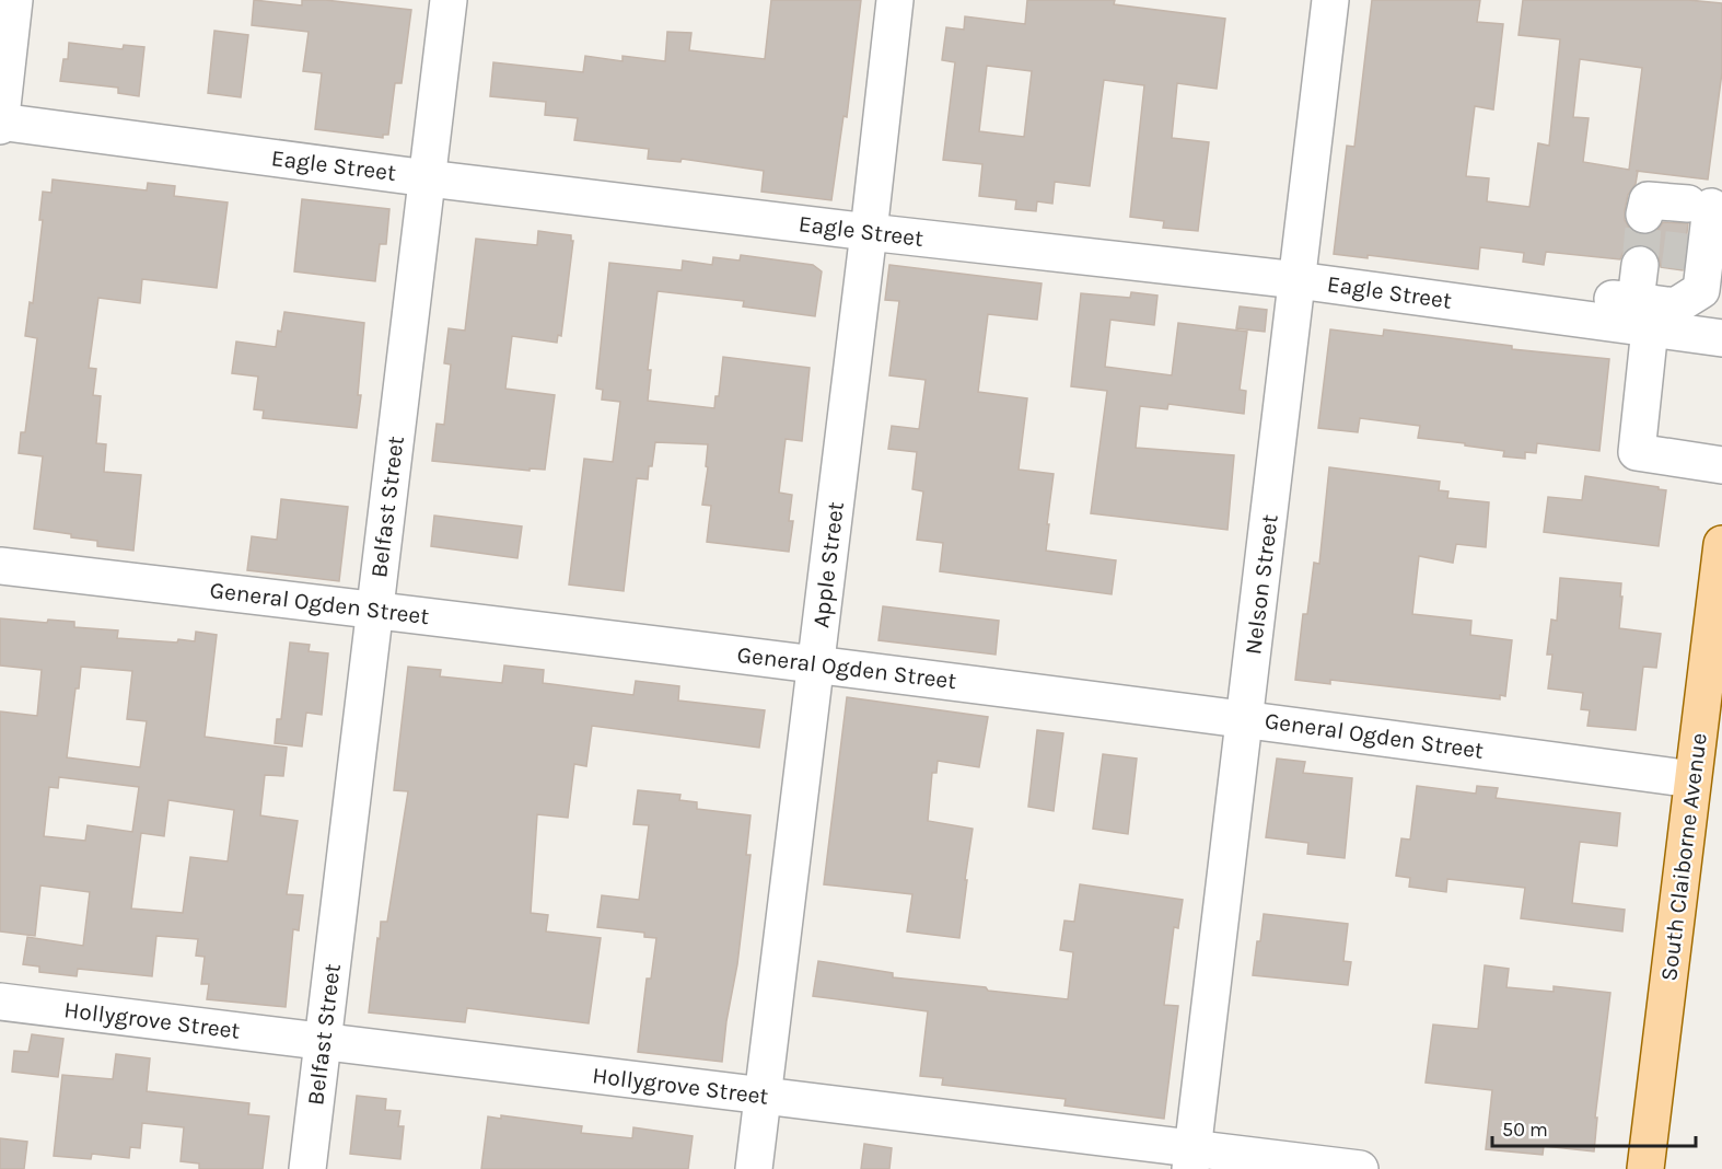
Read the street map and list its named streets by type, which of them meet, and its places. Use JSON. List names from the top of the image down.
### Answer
{
  "streets": {
    "main road": ["South Claiborne Avenue"],
    "street": [
      "Eagle Street",
      "Belfast Street",
      "Apple Street",
      "Nelson Street",
      "General Ogden Street",
      "Hollygrove Street"
    ]
  },
  "crossings": [
    ["Eagle Street", "Belfast Street"],
    ["Eagle Street", "Apple Street"],
    ["Eagle Street", "Nelson Street"],
    ["Belfast Street", "General Ogden Street"],
    ["Belfast Street", "Hollygrove Street"],
    ["Apple Street", "General Ogden Street"],
    ["Apple Street", "Hollygrove Street"],
    ["Nelson Street", "General Ogden Street"],
    ["Nelson Street", "Hollygrove Street"],
    ["General Ogden Street", "South Claiborne Avenue"]
  ],
  "scale_bar": "50 m"
}
